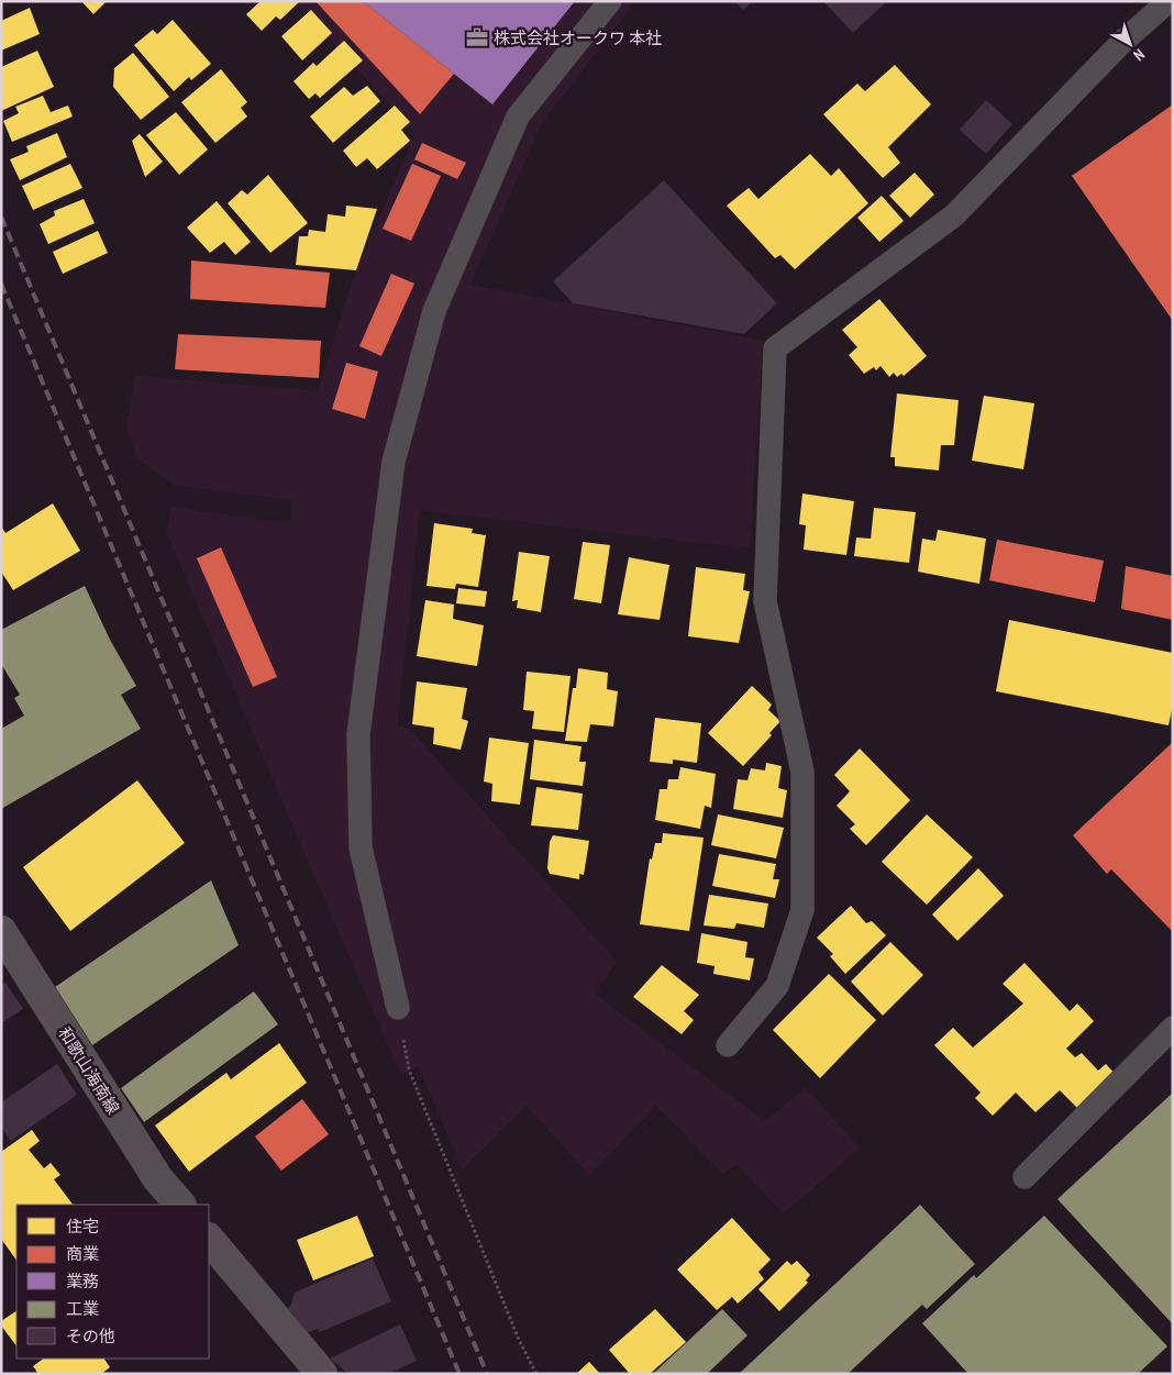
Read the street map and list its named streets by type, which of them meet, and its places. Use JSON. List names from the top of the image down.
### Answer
{
  "streets": {
    "main road": ["和歌山海南線"]
  },
  "places": {
    "office": ["株式会社オークワ 本社"]
  },
  "legend": [
    "住宅",
    "商業",
    "業務",
    "工業",
    "その他"
  ],
  "north": "bottom right"
}
